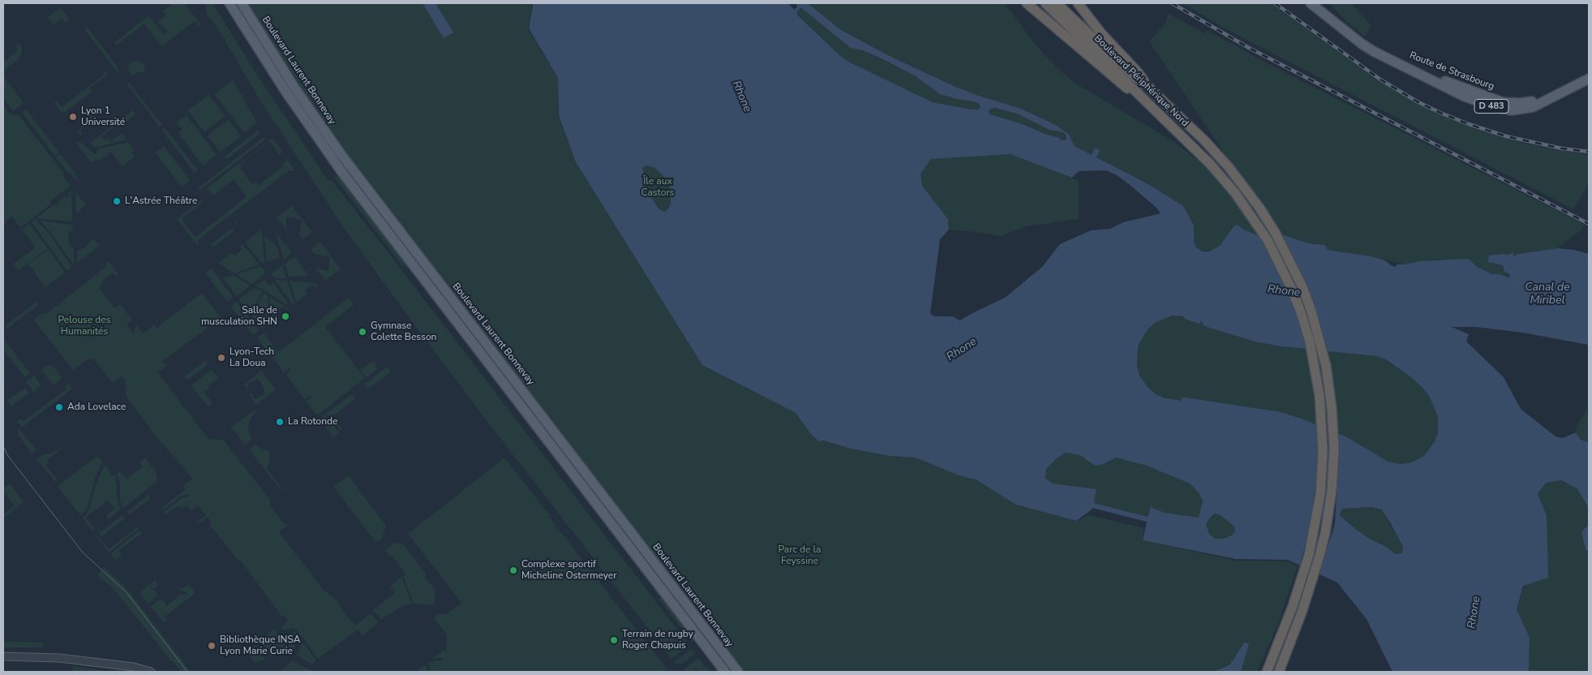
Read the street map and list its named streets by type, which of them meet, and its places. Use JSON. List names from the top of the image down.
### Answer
{
  "streets": {
    "highway": ["Boulevard Périphérique Nord"],
    "main road": ["Boulevard Laurent Bonnevay", "Route de Strasbourg", "D 483"]
  },
  "water": ["Rhone", "Canal de Miribel"],
  "parks": ["Île aux Castors", "Pelouse des Humanités", "Parc de la Feyssine"],
  "places": [
    "Lyon 1 Université",
    "L'Astrée Théâtre",
    "Salle de musculation SHN",
    "Gymnase Colette Besson",
    "Lyon-Tech La Doua",
    "Ada Lovelace",
    "La Rotonde",
    "Complexe sportif Micheline Ostermeyer",
    "Terrain de rugby Roger Chapuis",
    "Bibliothèque INSA Lyon Marie Curie"
  ]
}
